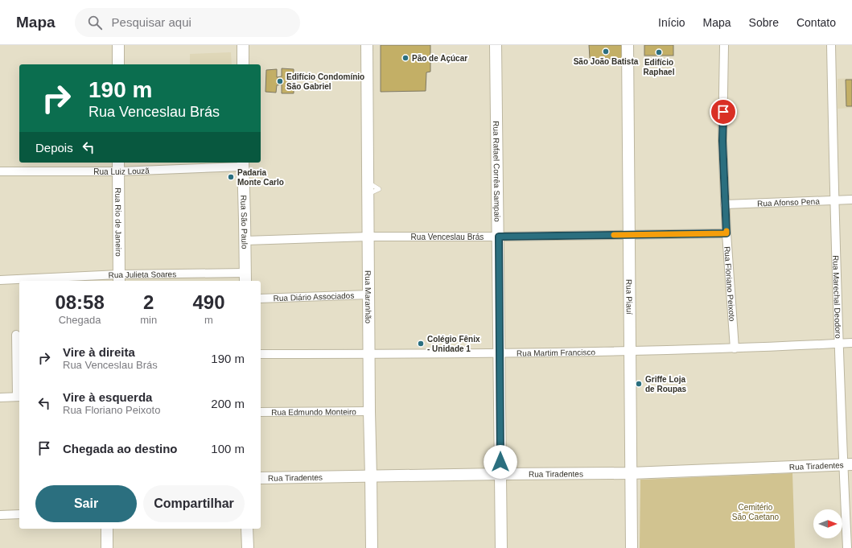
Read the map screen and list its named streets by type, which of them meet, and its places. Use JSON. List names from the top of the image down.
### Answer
{
  "streets": {
    "street": [
      "Rua Luiz Louzã",
      "Rua Rafael Corrêa Sampaio",
      "Rua Afonso Pena",
      "Rua São Paulo",
      "Rua Rio de Janeiro",
      "Rua Venceslau Brás",
      "Rua Julieta Soares",
      "Rua Floriano Peixoto",
      "Rua Diário Associados",
      "Rua Piauí",
      "Rua Maranhão",
      "Rua Marechal Deodoro",
      "Rua Martim Francisco",
      "Rua Edmundo Monteiro",
      "Rua Tiradentes"
    ]
  },
  "crossings": [
    ["Rua Luiz Louzã", "Rua São Paulo"],
    ["Rua Luiz Louzã", "Rua Rio de Janeiro"],
    ["Rua Rafael Corrêa Sampaio", "Rua Venceslau Brás"],
    ["Rua Rafael Corrêa Sampaio", "Rua Martim Francisco"],
    ["Rua Rafael Corrêa Sampaio", "Rua Tiradentes"],
    ["Rua Afonso Pena", "Rua Floriano Peixoto"],
    ["Rua Afonso Pena", "Rua Marechal Deodoro"],
    ["Rua São Paulo", "Rua Venceslau Brás"],
    ["Rua São Paulo", "Rua Julieta Soares"],
    ["Rua Rio de Janeiro", "Rua Julieta Soares"],
    ["Rua Venceslau Brás", "Rua Floriano Peixoto"],
    ["Rua Venceslau Brás", "Rua Piauí"],
    ["Rua Venceslau Brás", "Rua Maranhão"],
    ["Rua Floriano Peixoto", "Rua Martim Francisco"],
    ["Rua Diário Associados", "Rua Maranhão"],
    ["Rua Piauí", "Rua Martim Francisco"],
    ["Rua Piauí", "Rua Tiradentes"],
    ["Rua Maranhão", "Rua Martim Francisco"],
    ["Rua Maranhão", "Rua Edmundo Monteiro"],
    ["Rua Maranhão", "Rua Tiradentes"],
    ["Rua Marechal Deodoro", "Rua Martim Francisco"],
    ["Rua Marechal Deodoro", "Rua Tiradentes"]
  ],
  "parks": ["Cemitério São Caetano"],
  "places": [
    "São João Batista",
    "Edifício Raphael",
    "Pão de Açúcar",
    "Edifício Condomínio São Gabriel",
    "Padaria Monte Carlo",
    "Colégio Fênix - Unidade 1",
    "Griffe Loja de Roupas"
  ],
  "north": "right",
  "page": {
    "header": "Mapa",
    "search": "Pesquisar aqui",
    "nav": [
      "Início",
      "Mapa",
      "Sobre",
      "Contato"
    ],
    "turn": ["190 m", "Rua Venceslau Brás"],
    "then": "Depois",
    "eta": [
      "08:58",
      "Chegada",
      "2",
      "min",
      "490",
      "m"
    ],
    "list": [
      {
        "name": "Vire à direita",
        "note": "Rua Venceslau Brás",
        "value": "190 m"
      },
      {
        "name": "Vire à esquerda",
        "note": "Rua Floriano Peixoto",
        "value": "200 m"
      },
      {
        "name": "Chegada ao destino",
        "value": "100 m"
      }
    ],
    "buttons": ["Sair", "Compartilhar"]
  }
}
